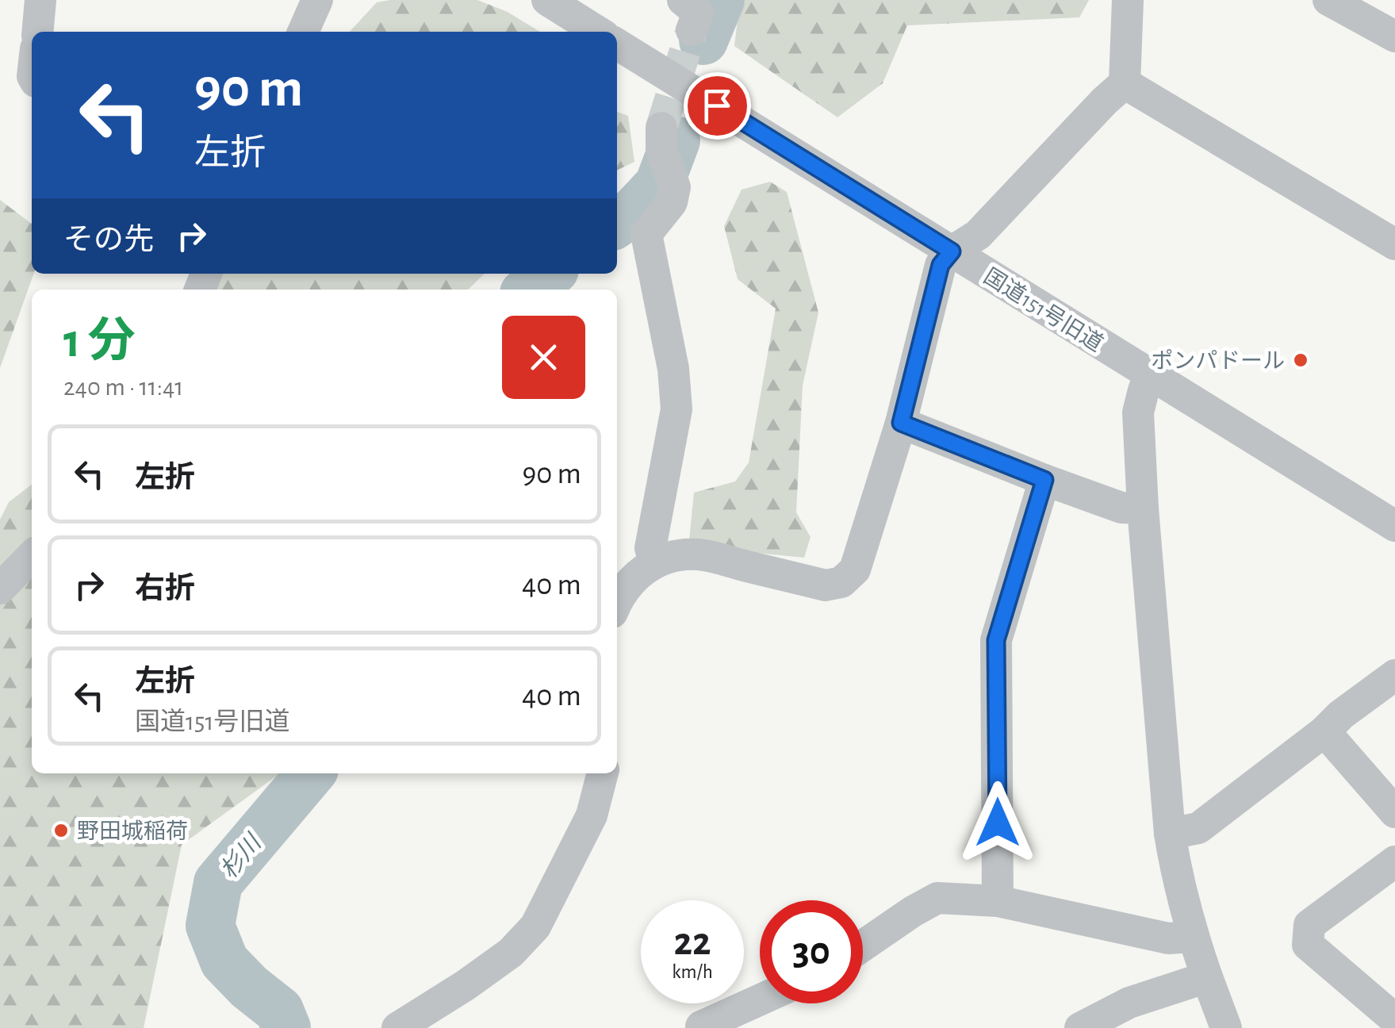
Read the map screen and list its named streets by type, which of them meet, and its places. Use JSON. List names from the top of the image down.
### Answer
{
  "streets": {
    "street": ["国道151号旧道"]
  },
  "water": ["杉川"],
  "places": ["ポンパドール", "野田城稲荷"],
  "page": {
    "turn": ["90 m", "左折"],
    "then": "その先",
    "heading": ["1 分", "240 m · 11:41"],
    "list": [
      {
        "name": "左折",
        "value": "90 m"
      },
      {
        "name": "右折",
        "value": "40 m"
      },
      {
        "name": "左折",
        "note": "国道151号旧道",
        "value": "40 m"
      }
    ],
    "speed": "22 km/h",
    "limit": "30"
  }
}
